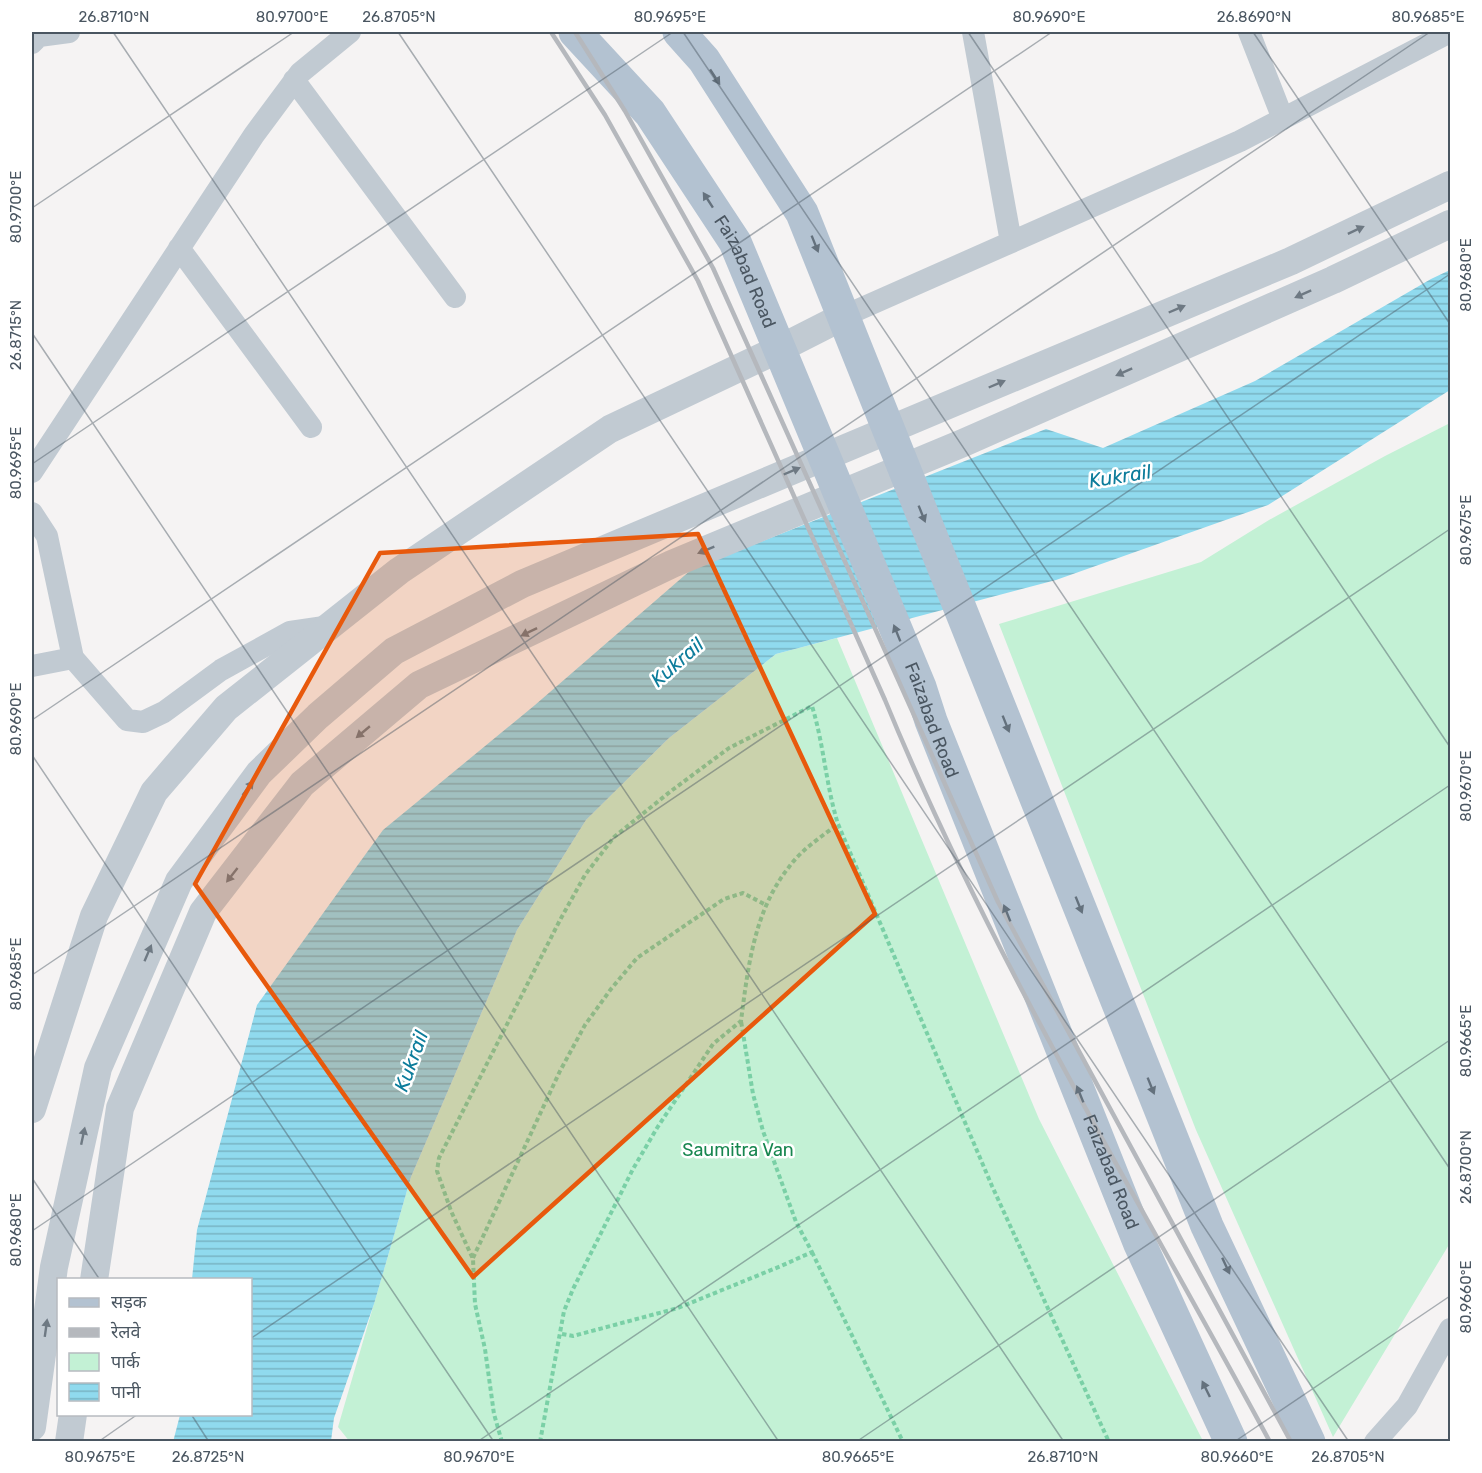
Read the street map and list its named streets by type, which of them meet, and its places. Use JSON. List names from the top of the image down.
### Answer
{
  "streets": {
    "main road": ["Faizabad Road"]
  },
  "water": ["Kukrail"],
  "parks": ["Saumitra Van"],
  "legend": [
    "सड़क",
    "रेलवे",
    "पार्क",
    "पानी"
  ],
  "coordinates": [
    "26.8710°N",
    "80.9700°E",
    "26.8705°N",
    "80.9695°E",
    "80.9690°E",
    "26.8690°N",
    "80.9685°E",
    "80.9680°E",
    "26.8715°N",
    "80.9675°E",
    "80.9670°E",
    "80.9665°E",
    "26.8700°N",
    "80.9660°E",
    "26.8725°N"
  ]
}
